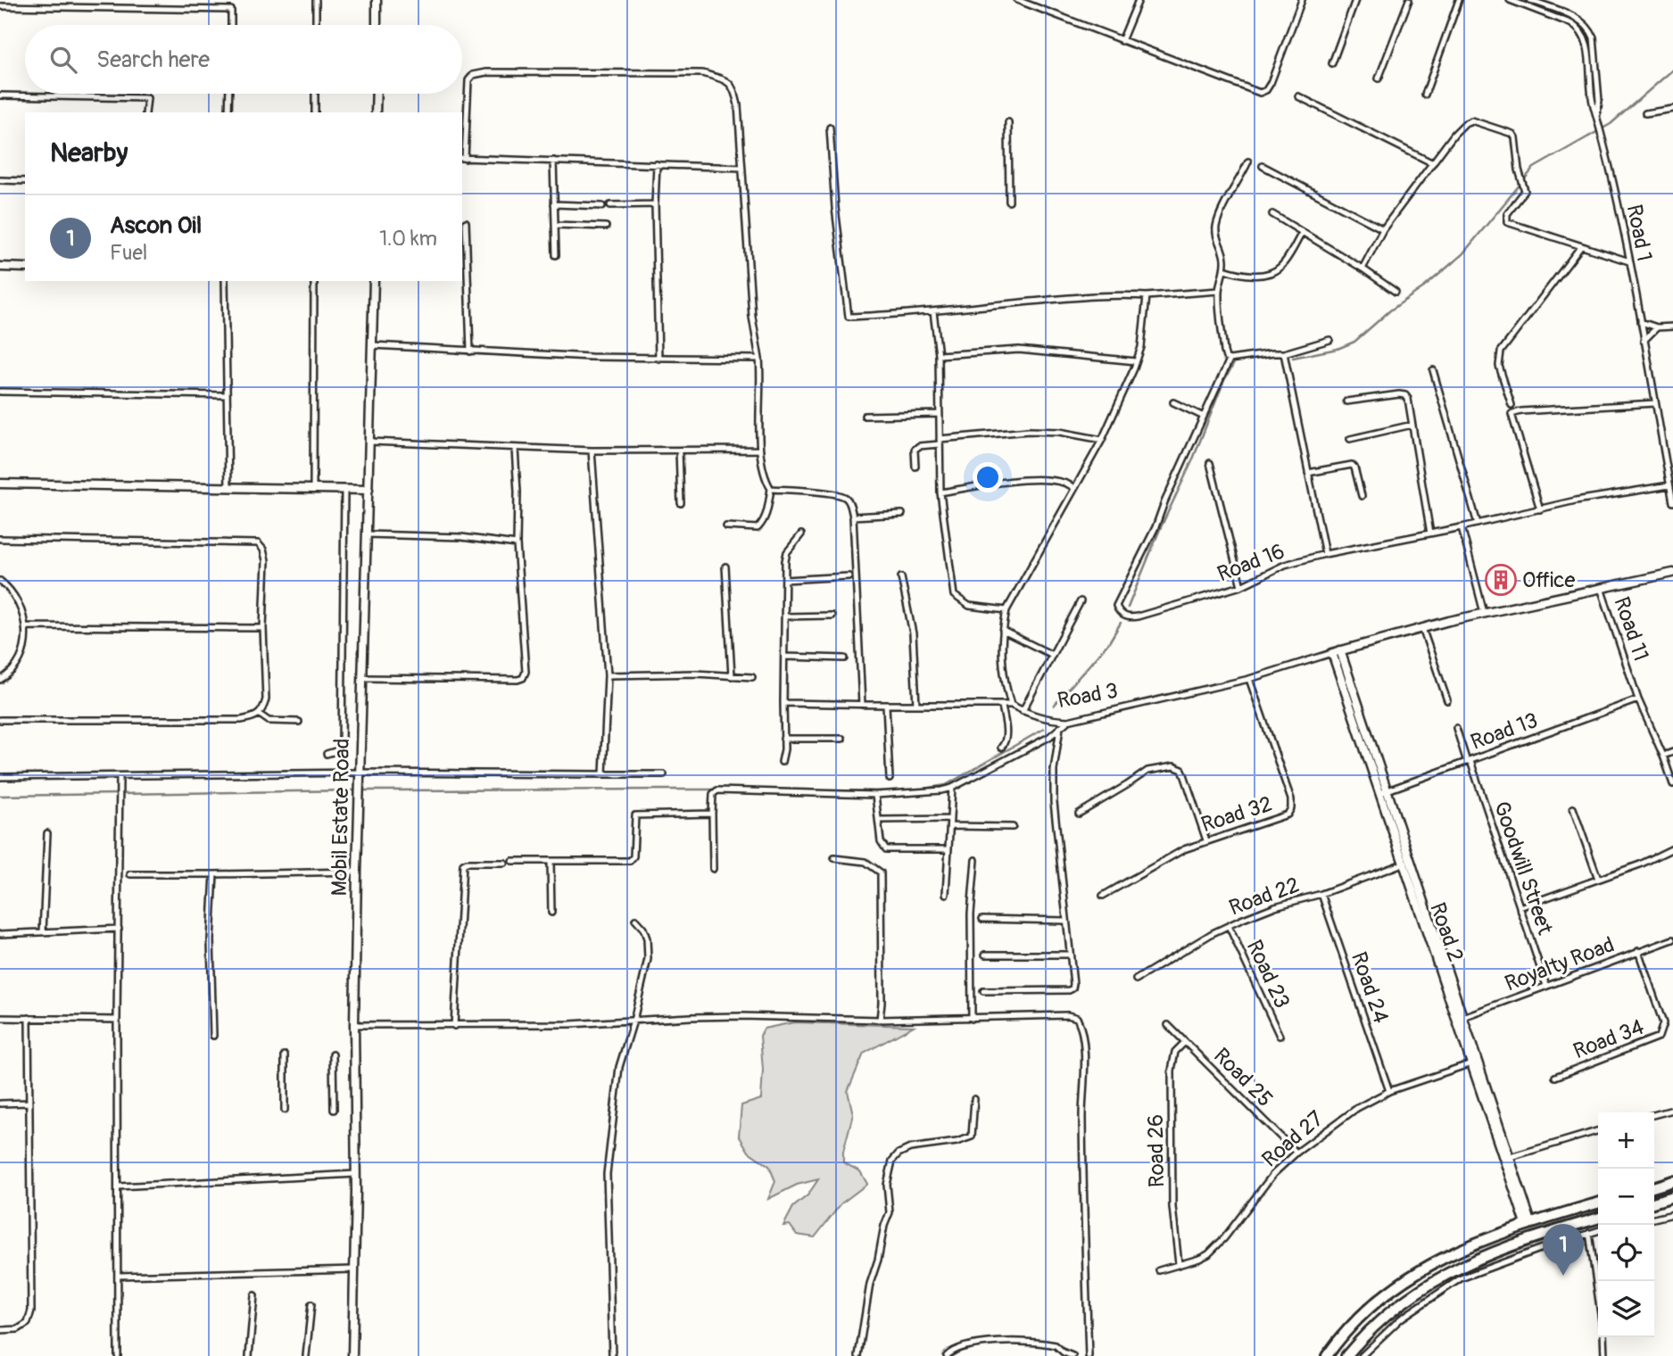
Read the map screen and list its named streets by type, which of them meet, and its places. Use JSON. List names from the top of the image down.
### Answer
{
  "streets": {
    "street": [
      "Road 1",
      "Road 16",
      "Road 11",
      "Road 3",
      "Road 13",
      "Road 32",
      "Mobil Estate Road",
      "Goodwill Street",
      "Road 22",
      "Road 2",
      "Royalty Road",
      "Road 23",
      "Road 24",
      "Road 34",
      "Road 25",
      "Road 27",
      "Road 26"
    ]
  },
  "crossings": [
    ["Road 1", "Road 16"],
    ["Road 11", "Road 3"],
    ["Road 11", "Road 13"],
    ["Road 3", "Road 32"],
    ["Road 3", "Road 2"],
    ["Road 13", "Goodwill Street"],
    ["Road 13", "Road 2"],
    ["Goodwill Street", "Royalty Road"],
    ["Road 22", "Road 2"],
    ["Road 22", "Road 23"],
    ["Road 22", "Road 24"],
    ["Road 2", "Royalty Road"],
    ["Road 2", "Road 27"],
    ["Royalty Road", "Road 34"],
    ["Road 24", "Road 27"],
    ["Road 25", "Road 27"],
    ["Road 25", "Road 26"],
    ["Road 27", "Road 26"]
  ],
  "places": {
    "building": ["Office"]
  },
  "page": {
    "search": "Search here",
    "heading": "Nearby",
    "list": [
      {
        "mark": "1",
        "name": "Ascon Oil",
        "note": "Fuel",
        "value": "1.0 km"
      }
    ],
    "map_buttons": ["+", "−"],
    "pins": "1"
  }
}
